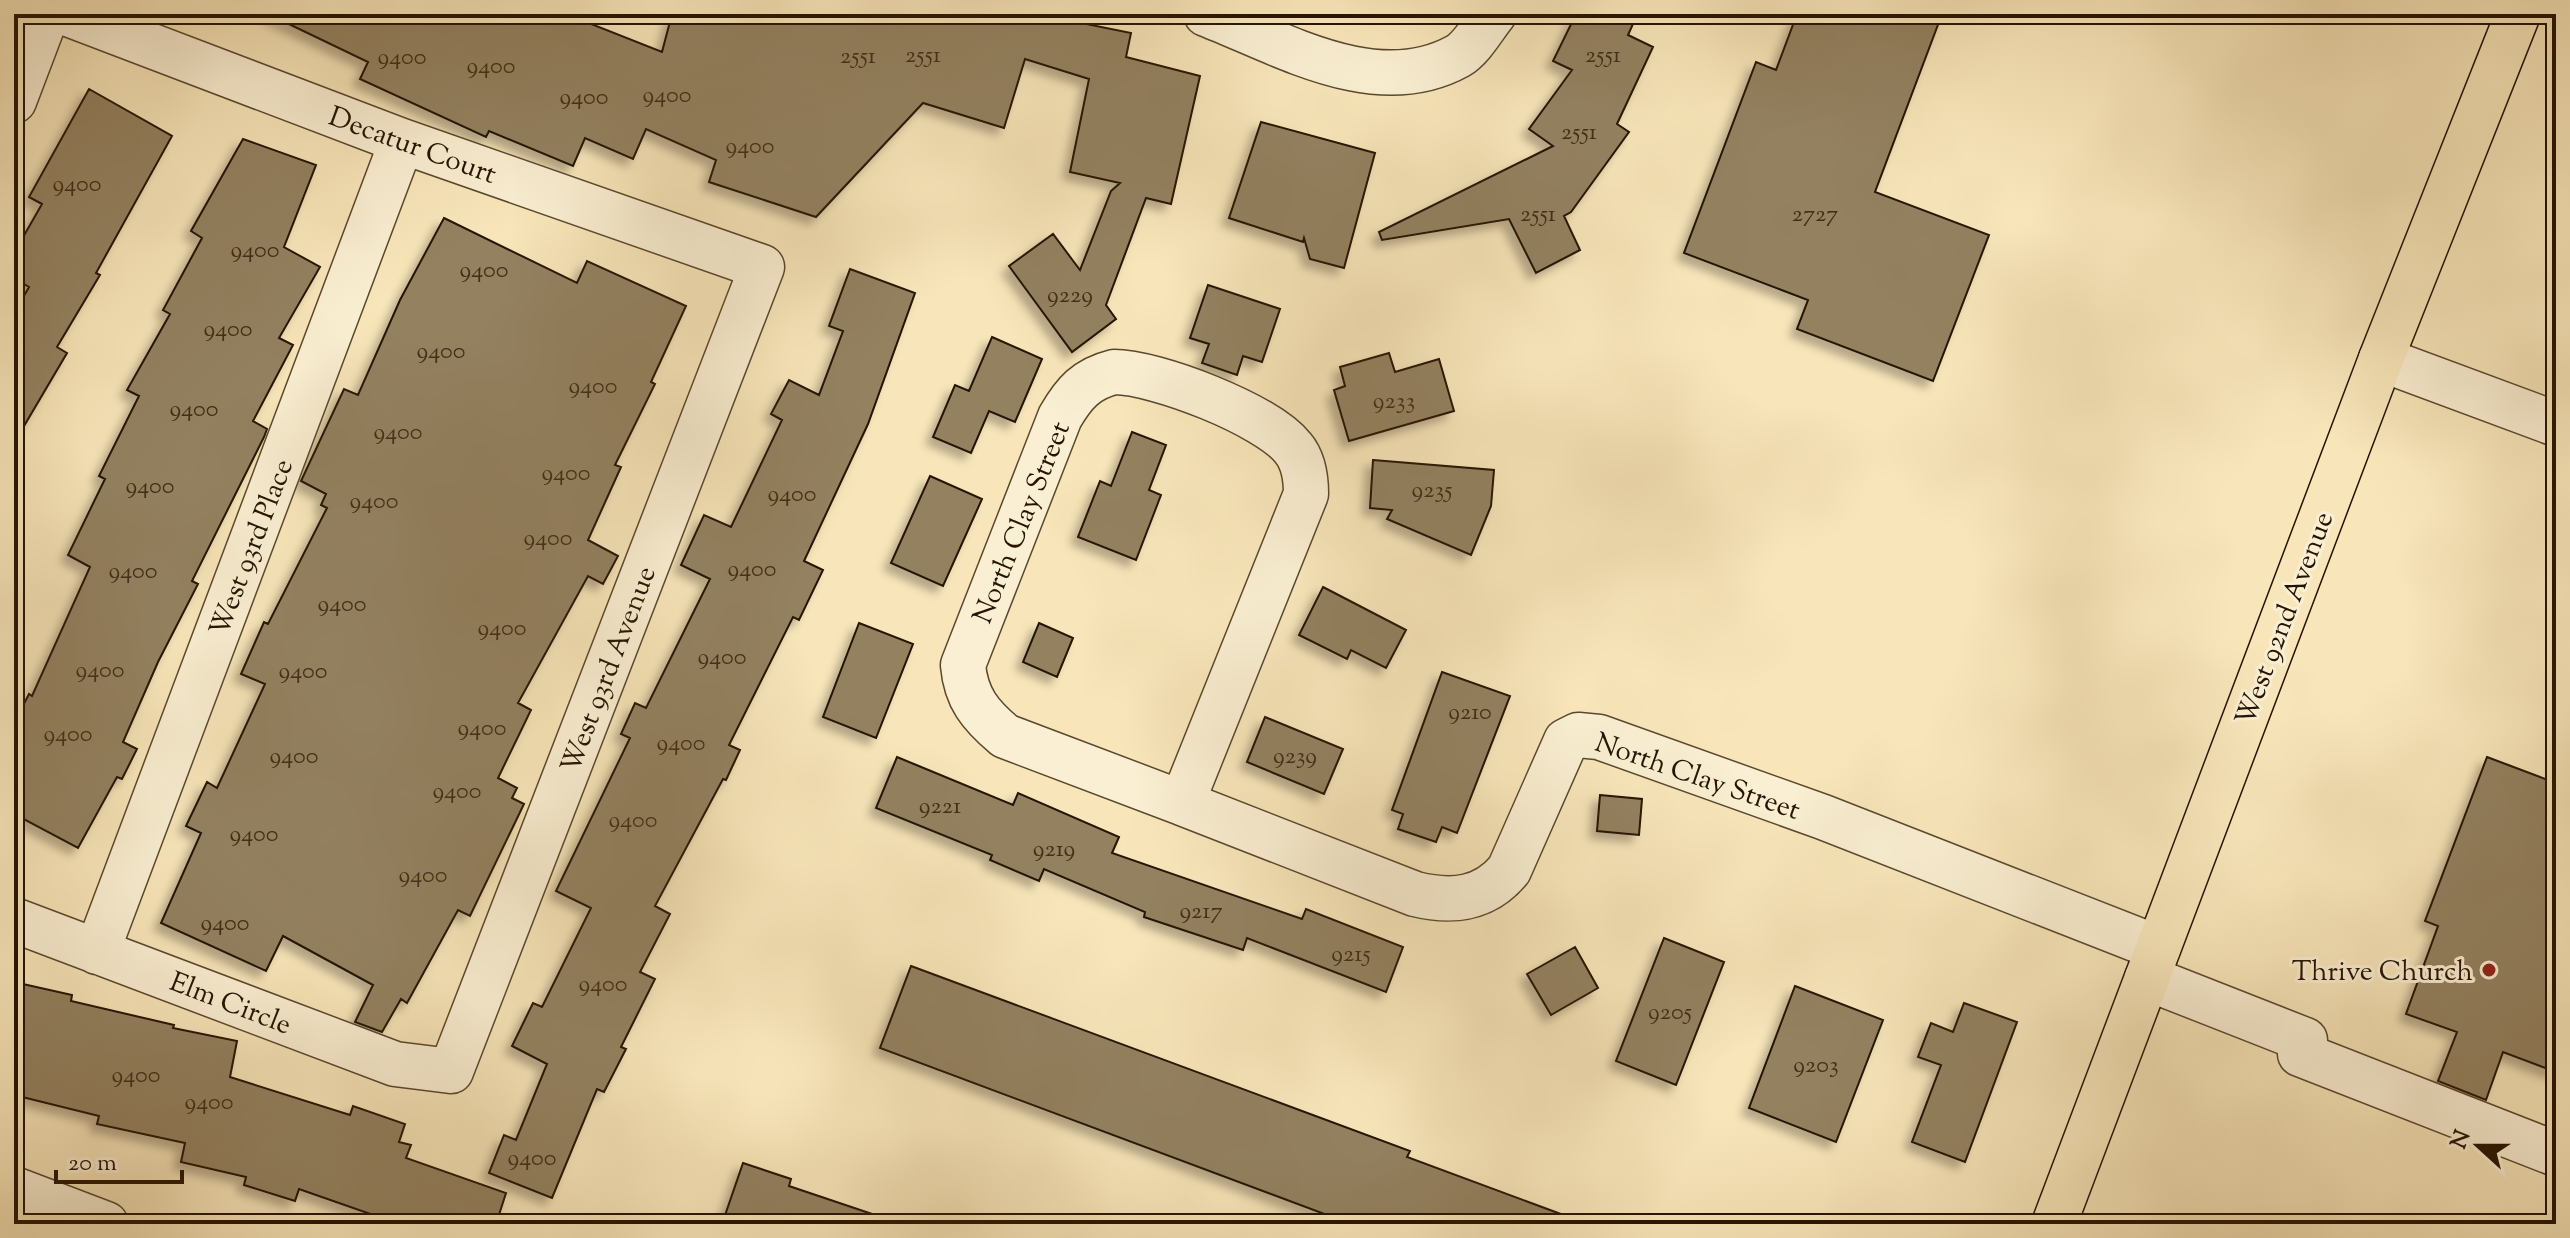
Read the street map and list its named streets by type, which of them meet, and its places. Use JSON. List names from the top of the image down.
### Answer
{
  "streets": {
    "main road": ["West 92nd Avenue"],
    "street": [
      "Decatur Court",
      "North Clay Street",
      "West 93rd Place",
      "West 93rd Avenue",
      "Elm Circle"
    ]
  },
  "crossings": [
    ["Decatur Court", "West 93rd Place"],
    ["Decatur Court", "West 93rd Avenue"],
    ["North Clay Street", "West 92nd Avenue"],
    ["West 93rd Place", "Elm Circle"],
    ["West 93rd Avenue", "Elm Circle"]
  ],
  "places": ["Thrive Church"],
  "house_numbers": [
    "2551",
    "2551",
    "2551",
    "9400",
    "9400",
    "9400",
    "9400",
    "2551",
    "9400",
    "9400",
    "2551",
    "2727",
    "9400",
    "9400",
    "9229",
    "9400",
    "9400",
    "9400",
    "9233",
    "9400",
    "9400",
    "9400",
    "9400",
    "9235",
    "9400",
    "9400",
    "9400",
    "9400",
    "9400",
    "9400",
    "9400",
    "9400",
    "9400",
    "9400",
    "9210",
    "9400",
    "9400",
    "9400",
    "9400",
    "9239",
    "9400",
    "9221",
    "9400",
    "9400",
    "9219",
    "9400",
    "9217",
    "9400",
    "9215",
    "9400",
    "9205",
    "9203",
    "9400",
    "9400",
    "9400"
  ],
  "scale_bar": "20 m",
  "north": "left"
}
